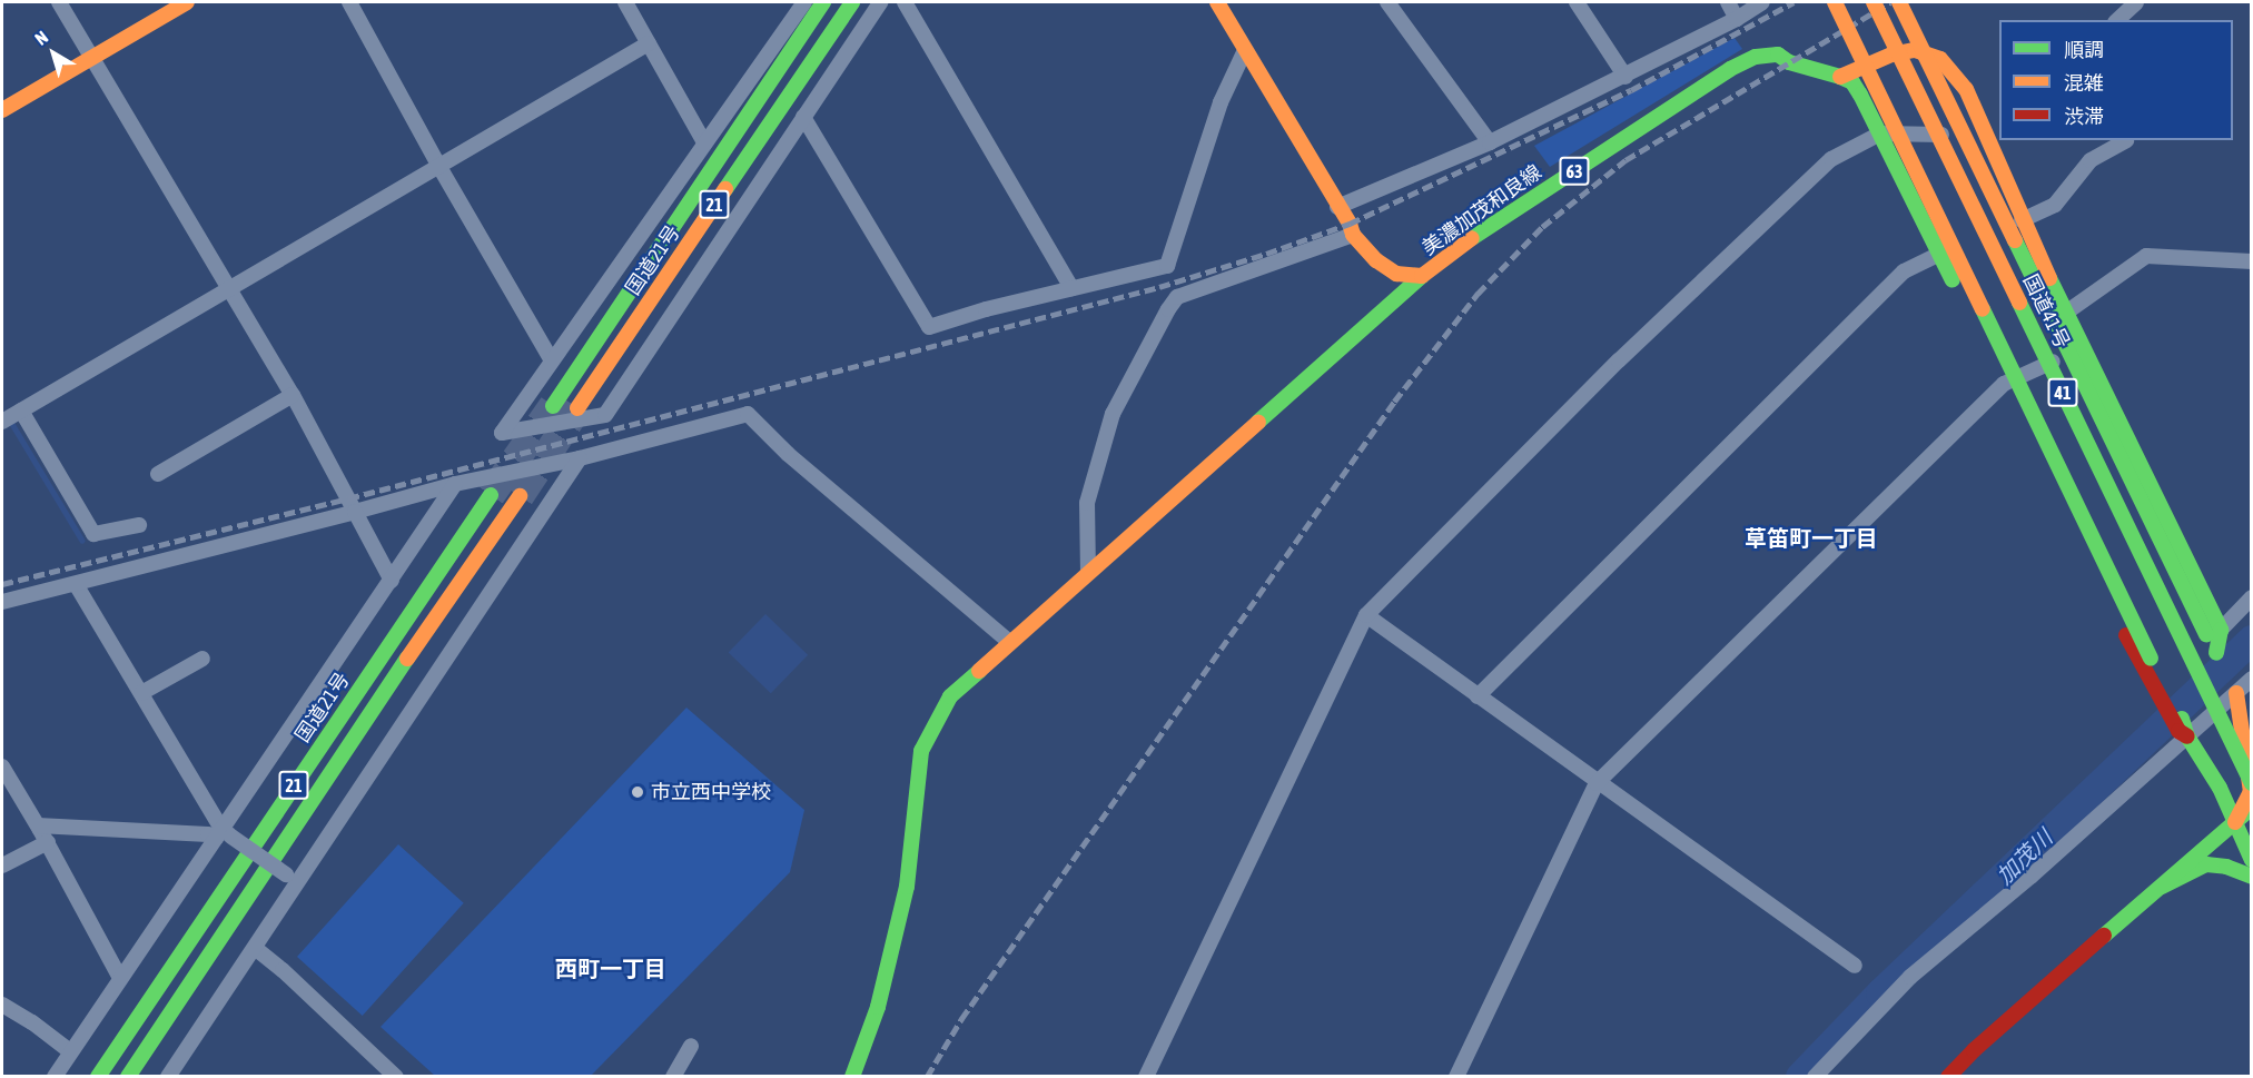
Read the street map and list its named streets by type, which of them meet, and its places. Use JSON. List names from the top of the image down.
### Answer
{
  "streets": {
    "main road": [
      "63",
      "21",
      "美濃加茂和良線",
      "国道21号",
      "国道41号",
      "41"
    ]
  },
  "districts": ["草笛町一丁目", "西町一丁目"],
  "water": ["加茂川"],
  "places": ["市立西中学校"],
  "legend": ["順調", "混雑", "渋滞"],
  "north": "top left"
}
